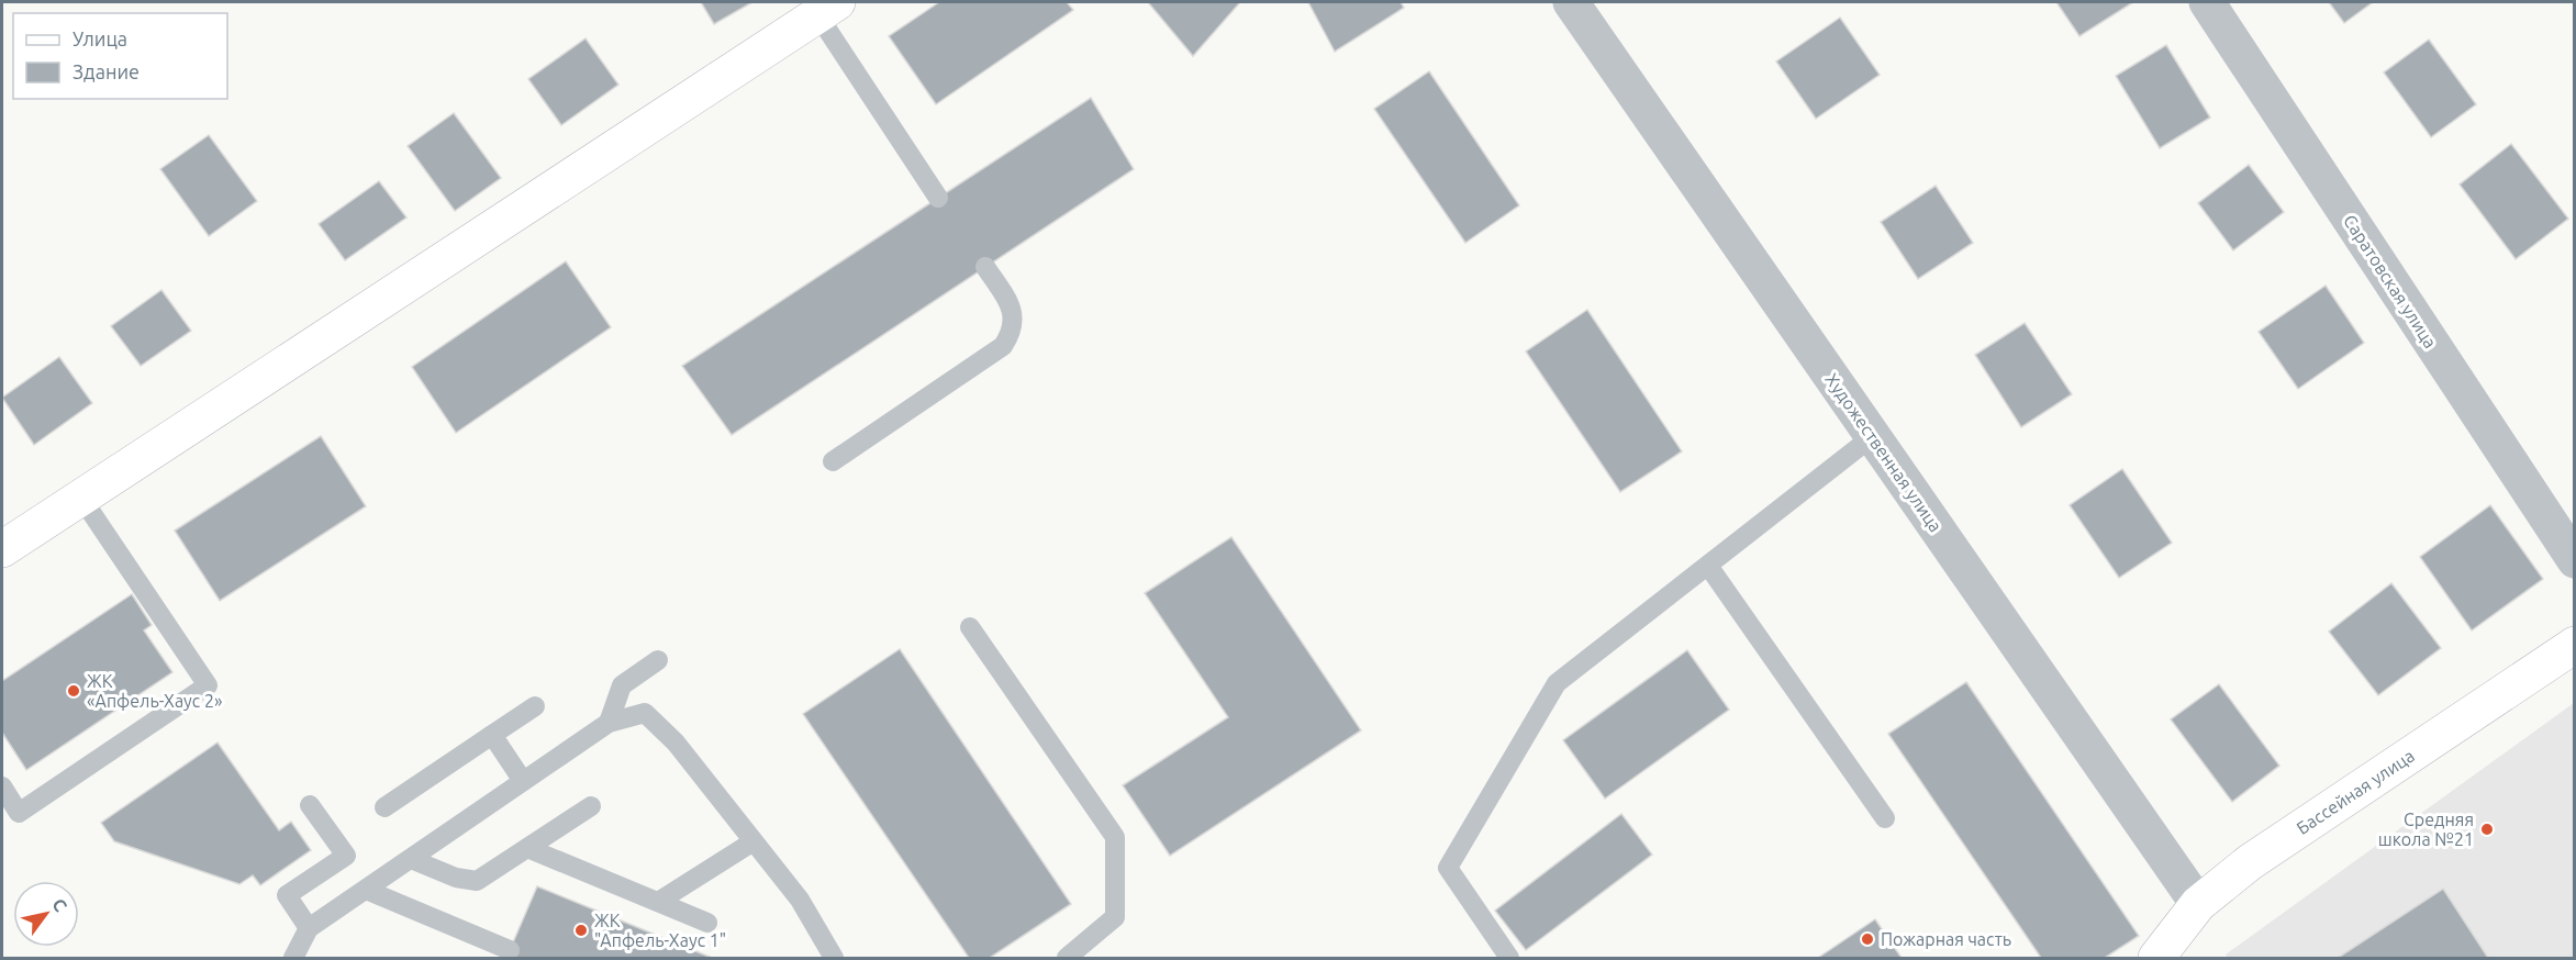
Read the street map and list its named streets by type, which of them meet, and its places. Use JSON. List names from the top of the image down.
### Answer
{
  "streets": {
    "street": ["Саратовская улица", "Художественная улица", "Бассейная улица"]
  },
  "crossings": [
    ["Художественная улица", "Бассейная улица"]
  ],
  "places": [
    "ЖК «Апфель-Хаус 2»",
    "Средняя школа №21",
    "ЖК \"Апфель-Хаус 1\"",
    "Пожарная часть"
  ],
  "legend": ["Улица", "Здание"],
  "north": "top right"
}
